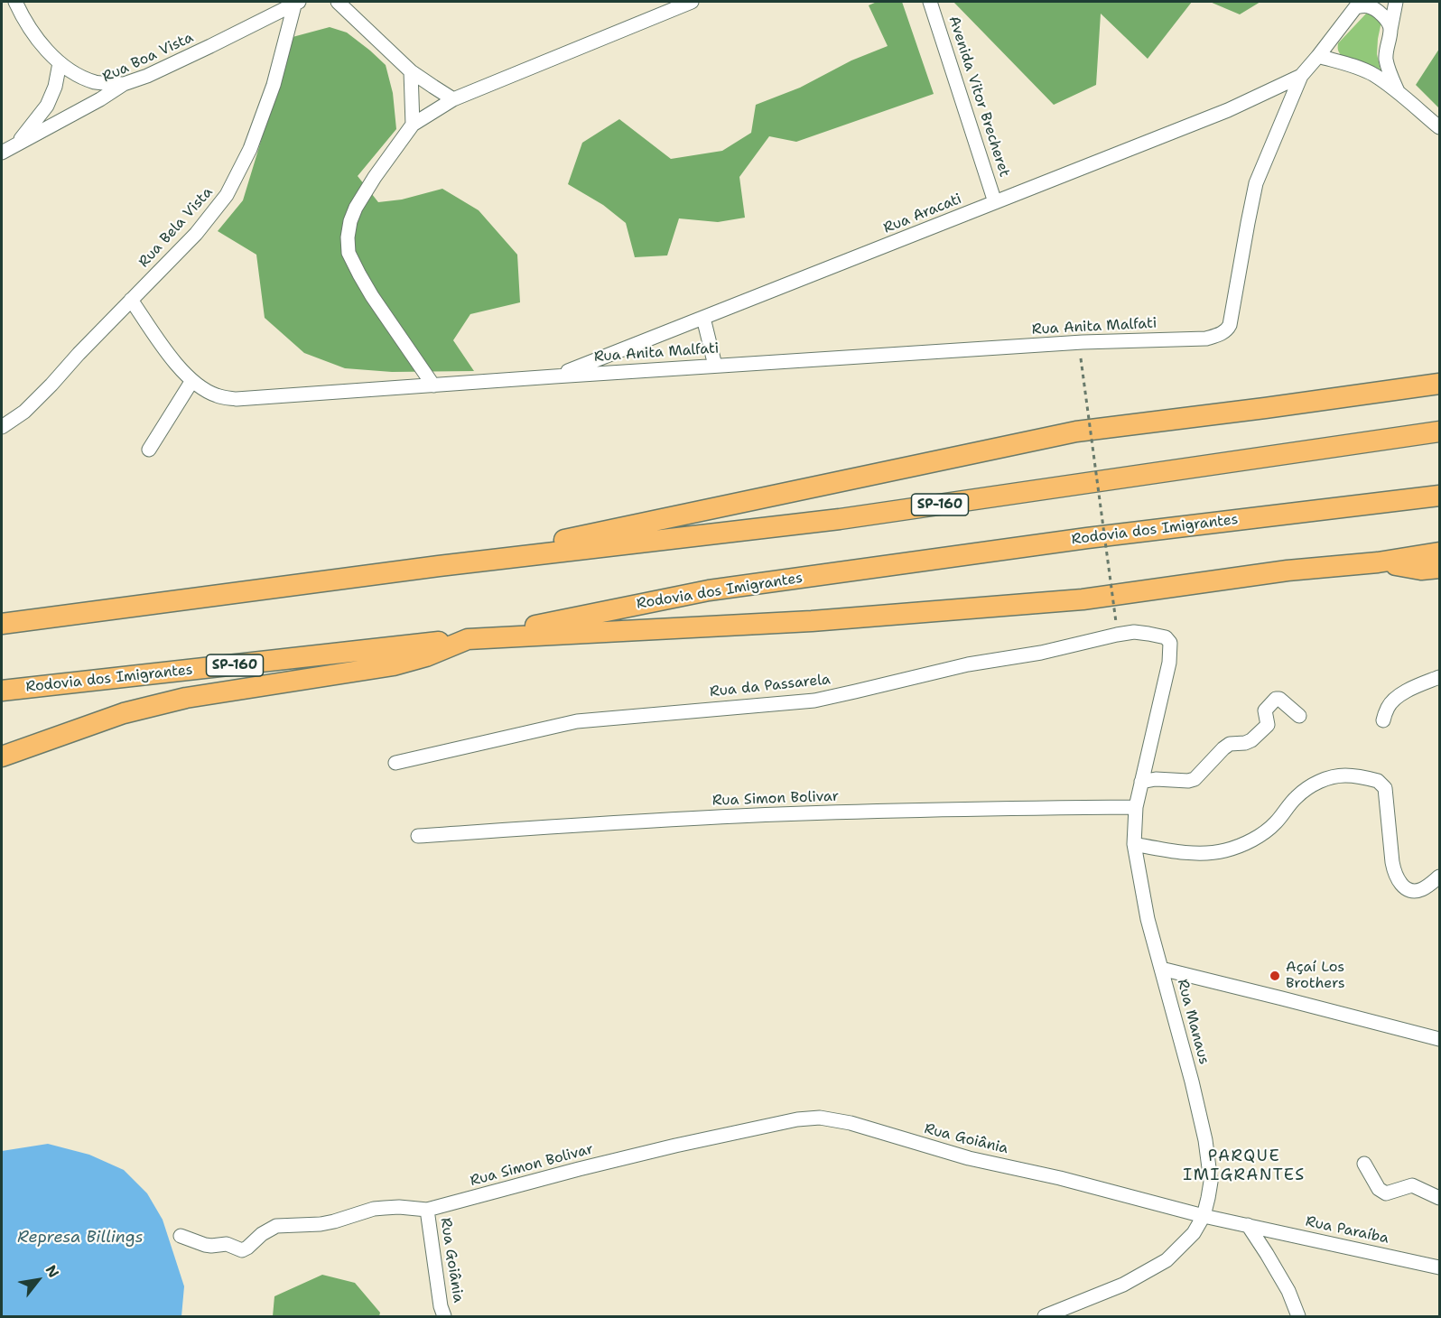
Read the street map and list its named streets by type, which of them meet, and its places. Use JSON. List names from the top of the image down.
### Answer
{
  "streets": {
    "highway": ["SP-160", "Rodovia dos Imigrantes"],
    "street": [
      "Rua Boa Vista",
      "Avenida Vitor Brecheret",
      "Rua Aracati",
      "Rua Bela Vista",
      "Rua Anita Malfati",
      "Rua da Passarela",
      "Rua Simon Bolivar",
      "Rua Manaus",
      "Rua Goiânia",
      "Rua Paraíba"
    ]
  },
  "crossings": [
    ["Rua Boa Vista", "Rua Bela Vista"],
    ["Avenida Vitor Brecheret", "Rua Aracati"],
    ["Rua Aracati", "Rua Anita Malfati"],
    ["Rua Bela Vista", "Rua Anita Malfati"],
    ["Rua da Passarela", "Rua Manaus"],
    ["Rua Simon Bolivar", "Rua Manaus"],
    ["Rua Simon Bolivar", "Rua Goiânia"],
    ["Rua Manaus", "Rua Goiânia"],
    ["Rua Goiânia", "Rua Paraíba"]
  ],
  "districts": ["PARQUE IMIGRANTES"],
  "water": ["Represa Billings"],
  "places": ["Açaí Los Brothers"],
  "north": "top right"
}
